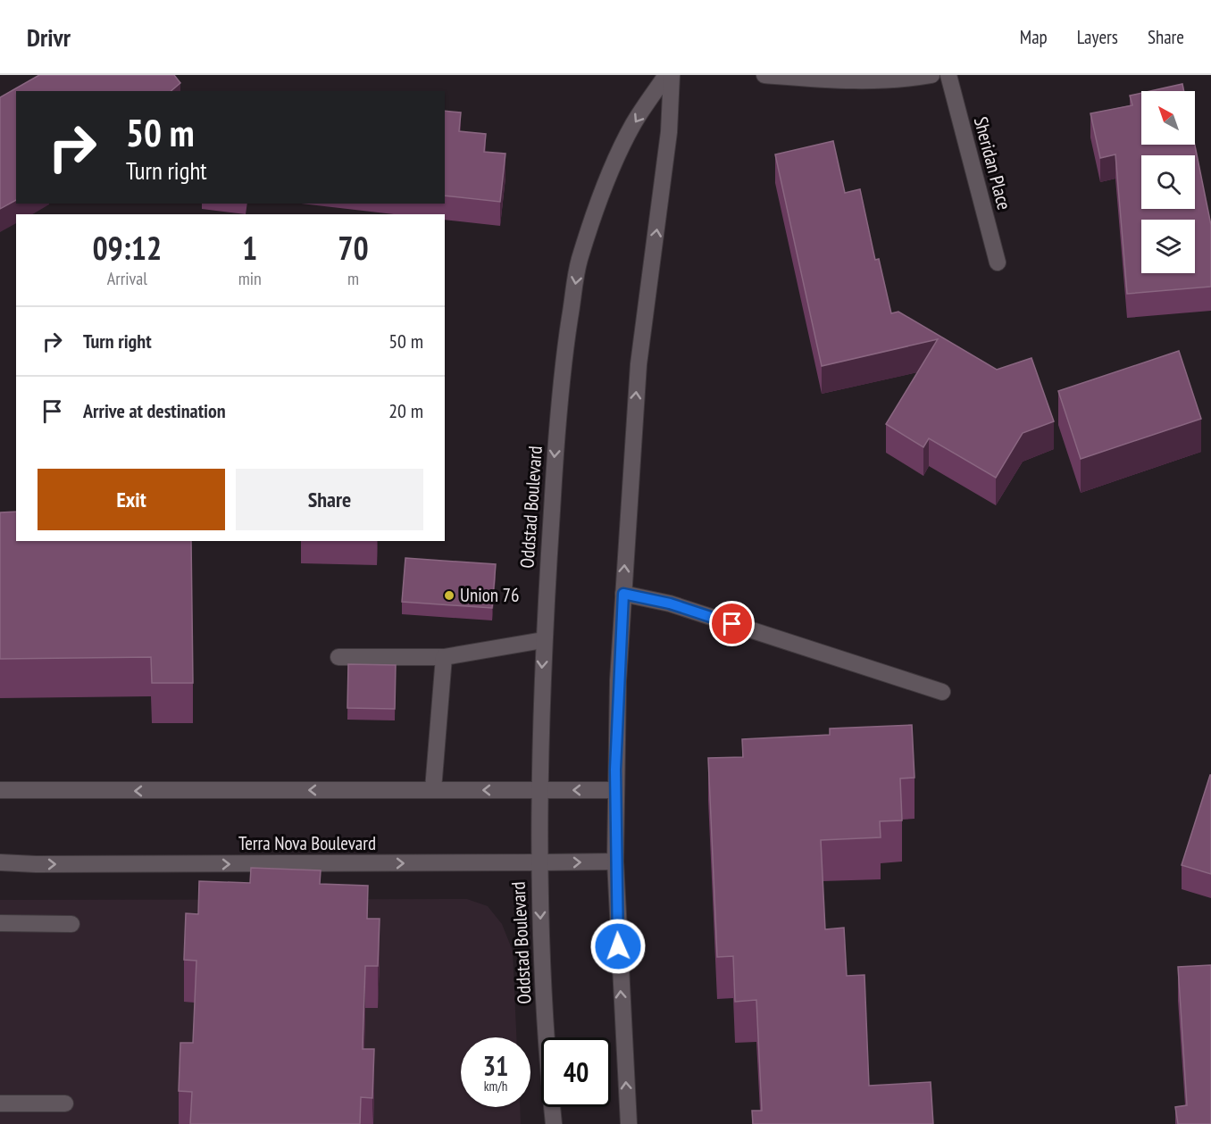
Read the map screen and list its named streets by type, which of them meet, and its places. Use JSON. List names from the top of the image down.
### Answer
{
  "streets": {
    "street": ["Sheridan Place", "Oddstad Boulevard", "Terra Nova Boulevard"]
  },
  "crossings": [
    ["Oddstad Boulevard", "Terra Nova Boulevard"]
  ],
  "places": ["Union 76"],
  "north": "top left",
  "page": {
    "header": "Drivr",
    "nav": ["Map", "Layers", "Share"],
    "turn": ["50 m", "Turn right"],
    "eta": [
      "09:12",
      "Arrival",
      "1",
      "min",
      "70",
      "m"
    ],
    "list": [
      {
        "name": "Turn right",
        "value": "50 m"
      },
      {
        "name": "Arrive at destination",
        "value": "20 m"
      }
    ],
    "buttons": ["Exit", "Share"],
    "speed": "31 km/h",
    "limit": "40"
  }
}
